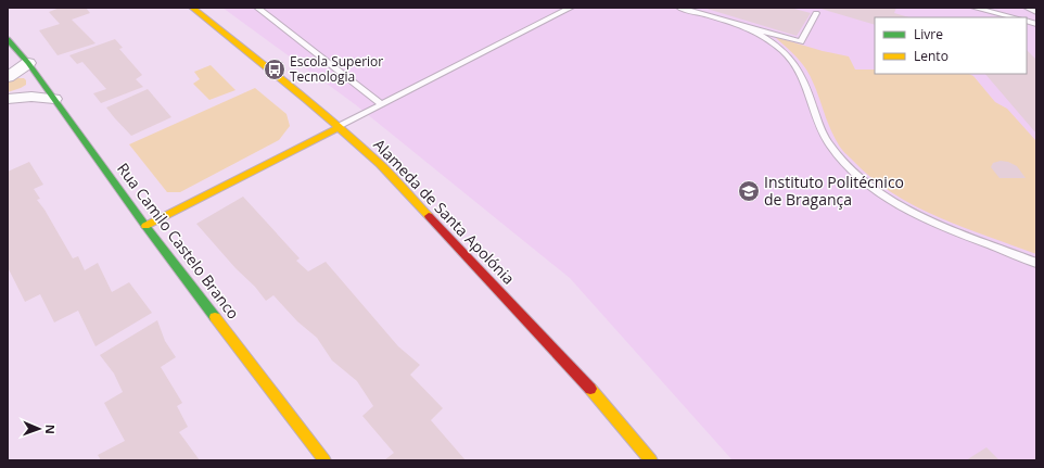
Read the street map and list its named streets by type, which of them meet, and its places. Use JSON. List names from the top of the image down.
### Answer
{
  "streets": {
    "street": ["Alameda de Santa Apolónia", "Rua Camilo Castelo Branco"]
  },
  "places": {
    "bus stop": ["Escola Superior Tecnologia"],
    "school or university": ["Instituto Politécnico de Bragança"]
  },
  "legend": ["Livre", "Lento"],
  "north": "right"
}
